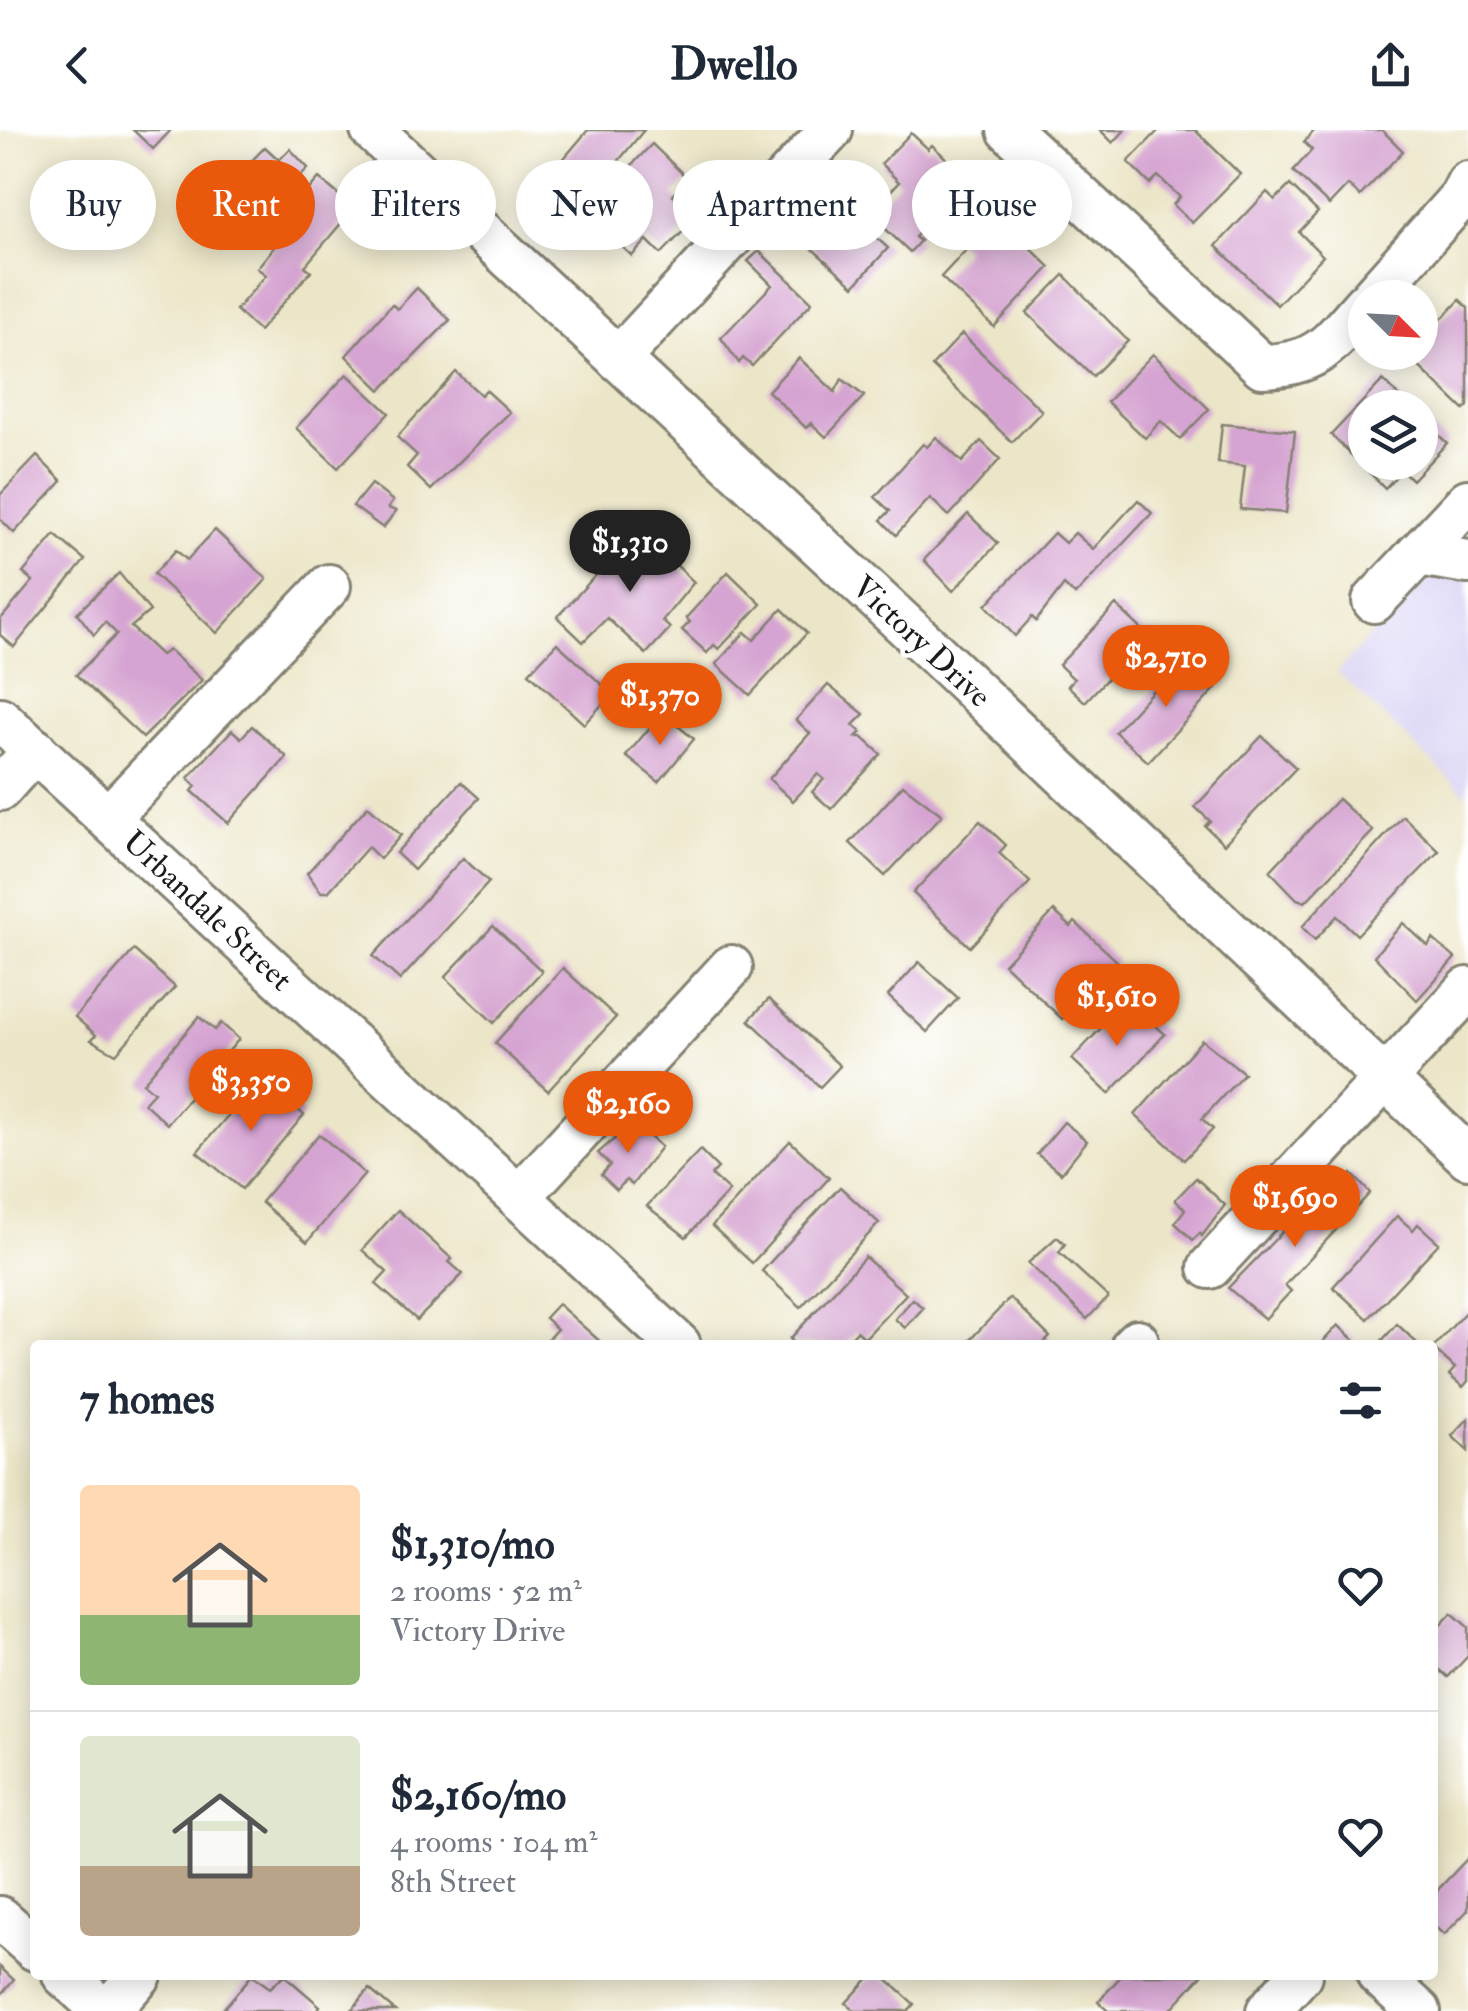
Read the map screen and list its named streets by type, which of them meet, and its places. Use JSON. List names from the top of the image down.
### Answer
{
  "streets": {
    "street": ["Victory Drive", "Urbandale Street"]
  },
  "north": "bottom right",
  "page": {
    "header": "Dwello",
    "chip": [
      "Buy",
      "Rent",
      "Filters",
      "New",
      "Apartment",
      "House"
    ],
    "price": [
      "$1,310",
      "$2,710",
      "$1,370",
      "$1,610",
      "$3,350",
      "$2,160",
      "$1,690"
    ],
    "heading": "7 homes",
    "list": [
      {
        "name": "$1,310/mo",
        "note": "2 rooms · 52 m² · Victory Drive"
      },
      {
        "name": "$2,160/mo",
        "note": "4 rooms · 104 m² · 8th Street"
      }
    ]
  }
}
